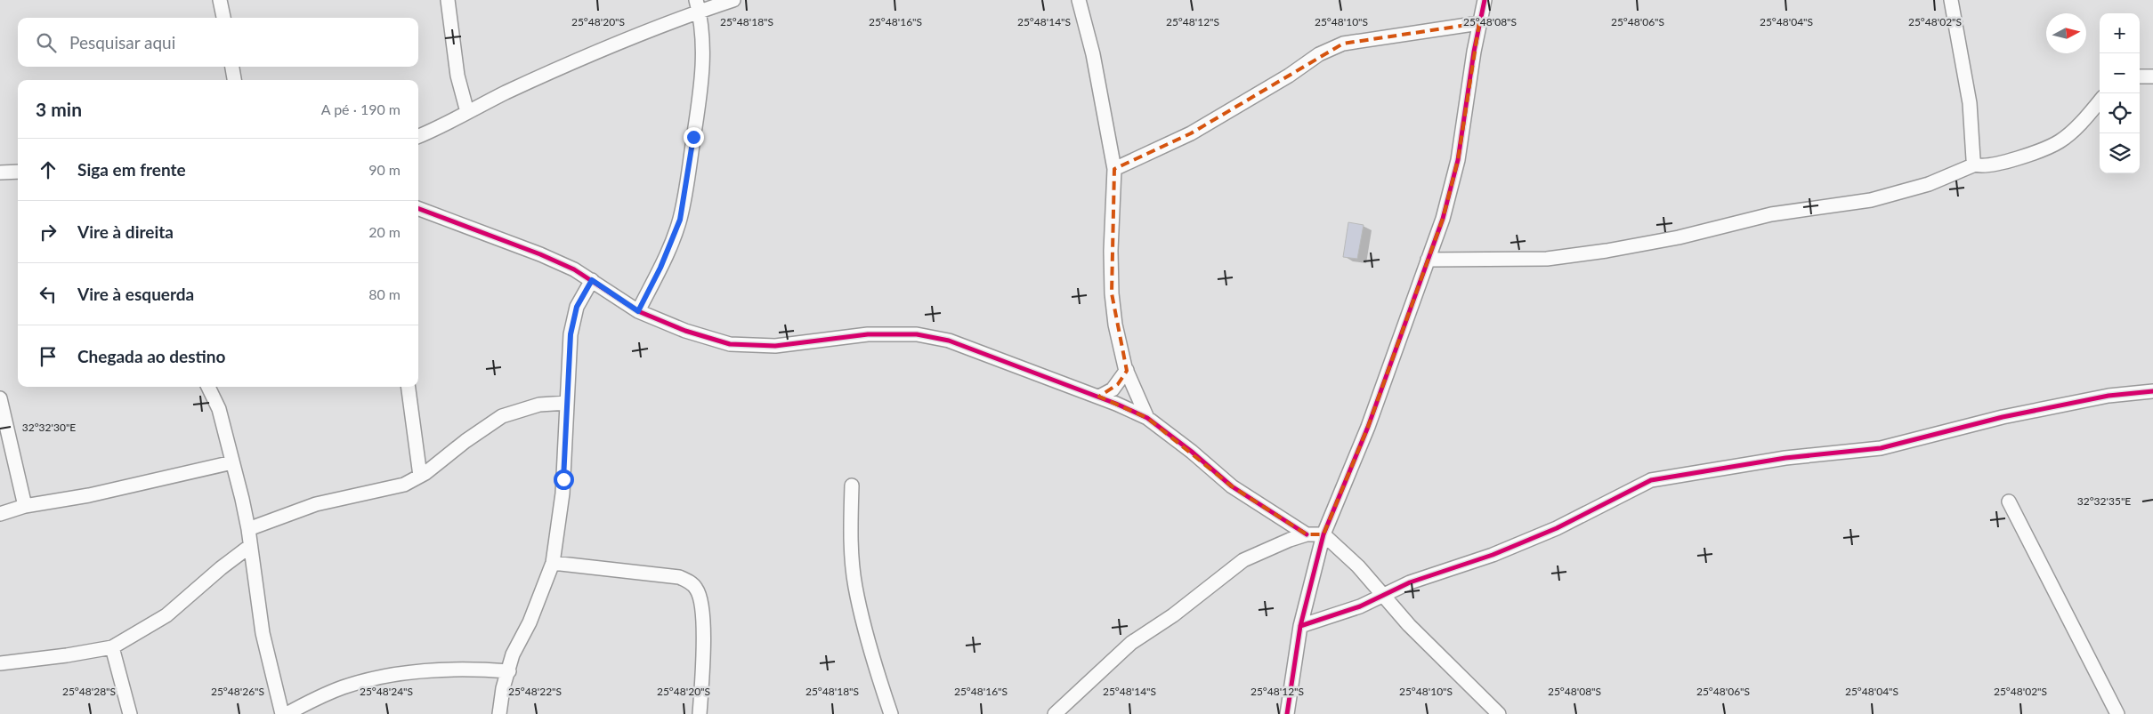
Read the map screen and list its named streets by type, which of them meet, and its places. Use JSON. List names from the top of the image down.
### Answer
{
  "north": "right",
  "page": {
    "map_buttons": ["+", "−"],
    "search": "Pesquisar aqui",
    "heading": ["3 min", "A pé · 190 m"],
    "list": [
      ["Siga em frente", "90 m"],
      ["Vire à direita", "20 m"],
      ["Vire à esquerda", "80 m"],
      "Chegada ao destino"
    ]
  },
  "coordinates": [
    "25°48'20\"S",
    "25°48'18\"S",
    "25°48'16\"S",
    "25°48'14\"S",
    "25°48'12\"S",
    "25°48'10\"S",
    "25°48'08\"S",
    "25°48'06\"S",
    "25°48'04\"S",
    "25°48'02\"S",
    "32°32'30\"E",
    "32°32'35\"E",
    "25°48'28\"S",
    "25°48'26\"S",
    "25°48'24\"S",
    "25°48'22\"S"
  ]
}
